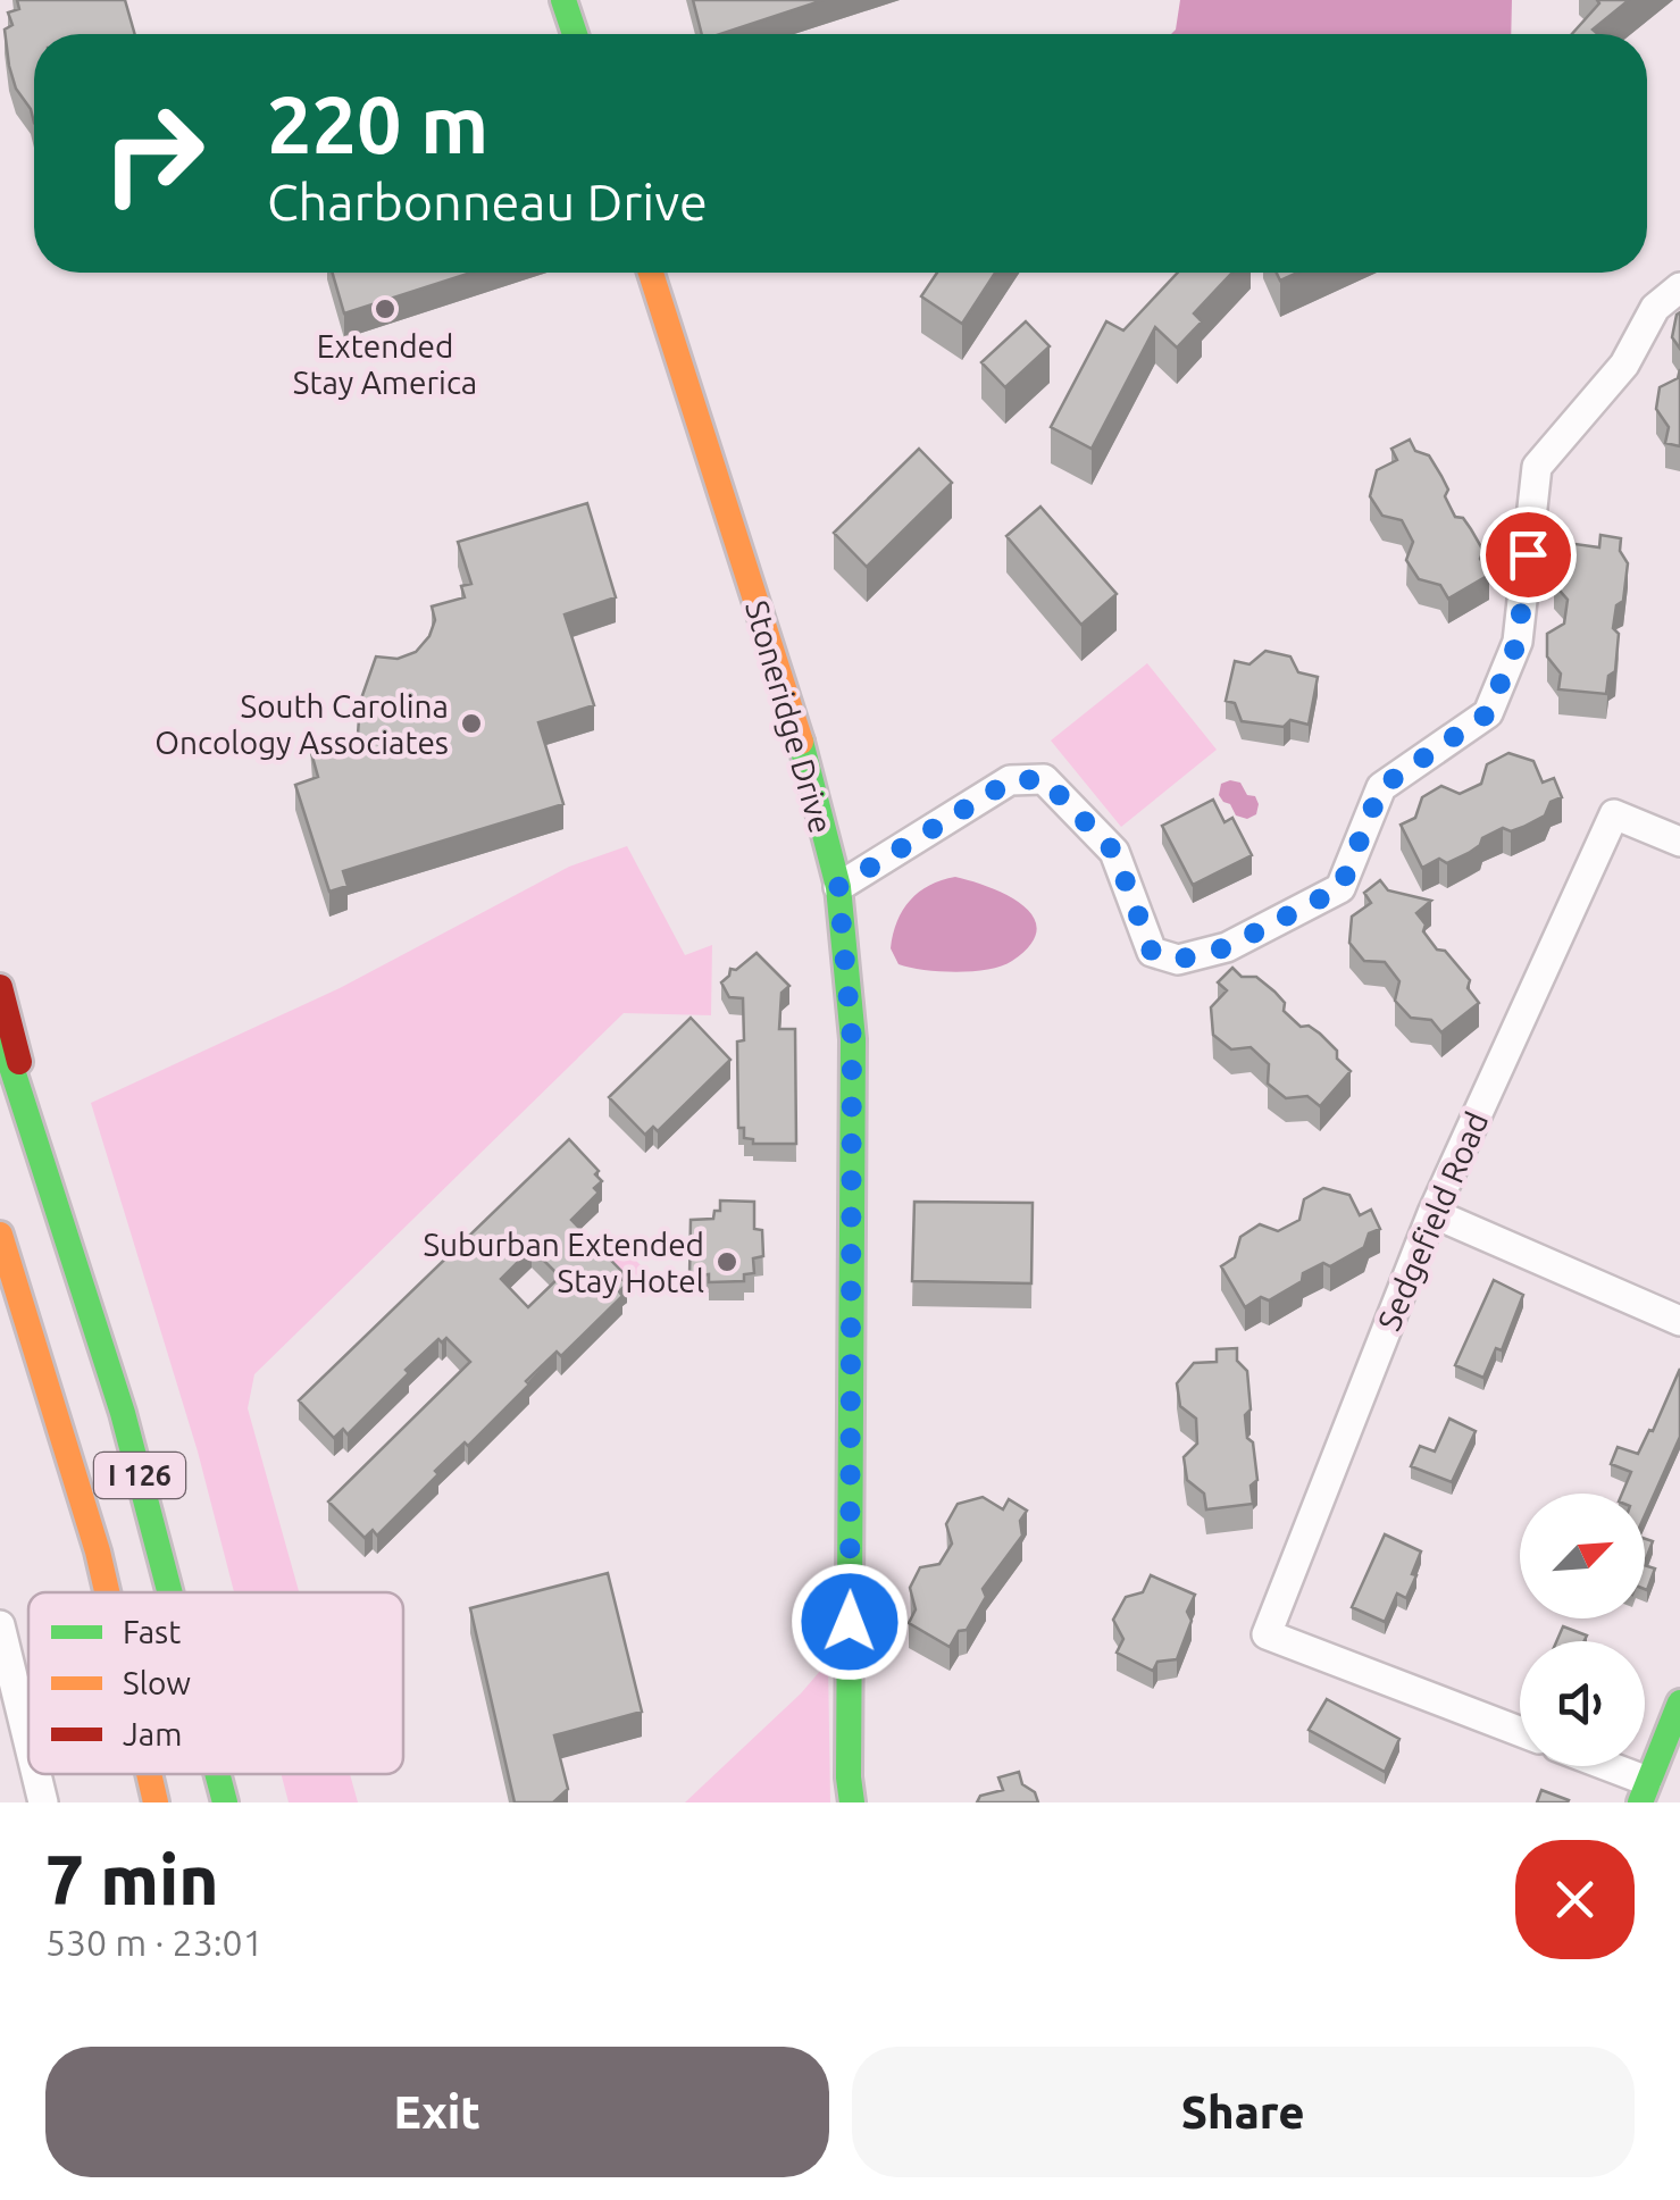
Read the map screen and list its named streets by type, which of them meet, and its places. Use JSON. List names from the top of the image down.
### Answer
{
  "streets": {
    "main road": ["Stoneridge Drive", "I 126"],
    "street": ["Sedgefield Road"]
  },
  "places": ["Extended Stay America", "South Carolina Oncology Associates", "Suburban Extended Stay Hotel"],
  "legend": ["Fast", "Slow", "Jam"],
  "north": "top right",
  "page": {
    "turn": ["220 m", "Charbonneau Drive"],
    "heading": ["7 min", "530 m · 23:01"],
    "buttons": ["Exit", "Share"]
  }
}
